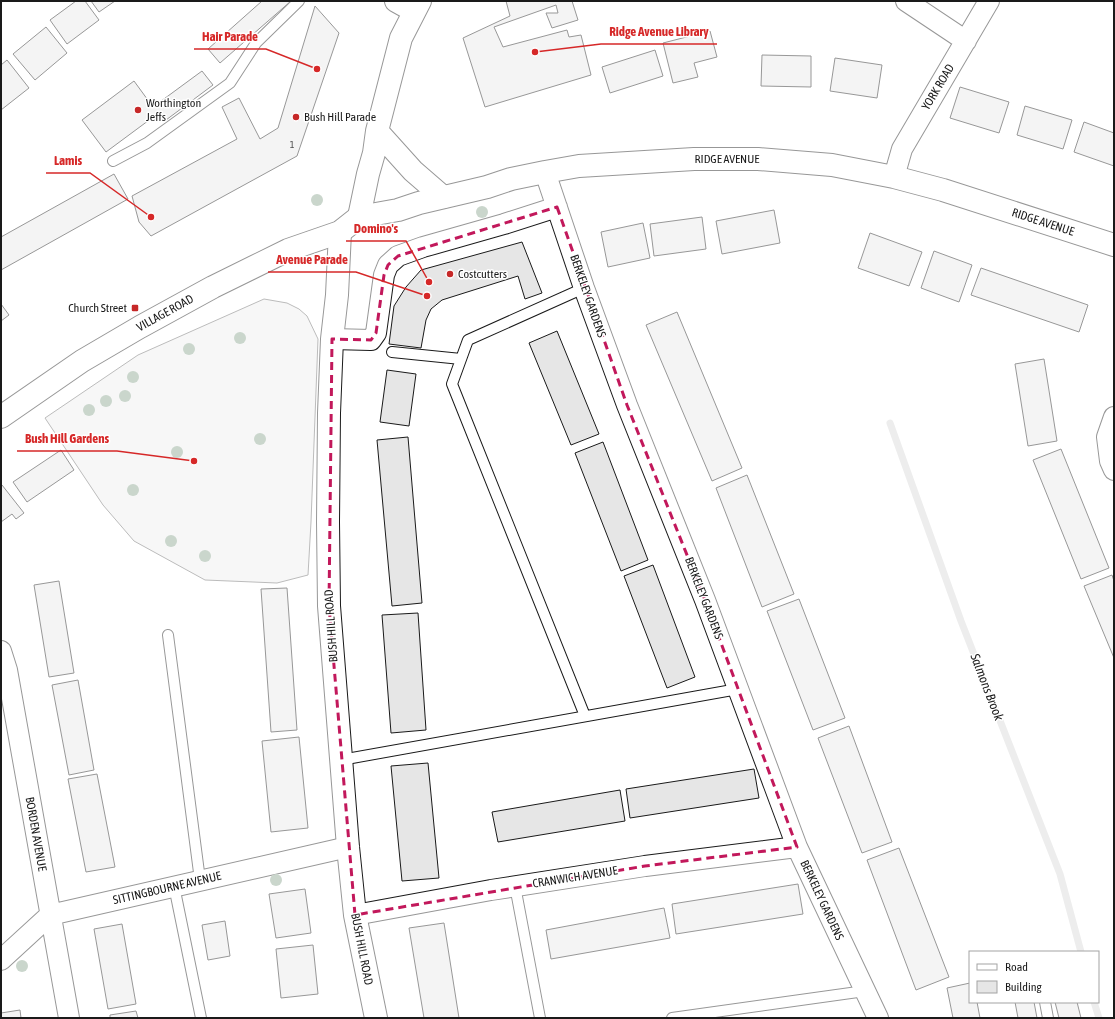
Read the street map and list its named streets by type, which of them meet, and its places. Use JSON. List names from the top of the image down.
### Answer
{
  "streets": {
    "main road": ["RIDGE AVENUE", "VILLAGE ROAD", "BUSH HILL ROAD"],
    "street": [
      "YORK ROAD",
      "BERKELEY GARDENS",
      "BORDEN AVENUE",
      "CRANWICH AVENUE",
      "SITTINGBOURNE AVENUE"
    ]
  },
  "crossings": [
    ["YORK ROAD", "RIDGE AVENUE"],
    ["RIDGE AVENUE", "BERKELEY GARDENS"],
    ["RIDGE AVENUE", "VILLAGE ROAD"],
    ["RIDGE AVENUE", "BUSH HILL ROAD"],
    ["BERKELEY GARDENS", "CRANWICH AVENUE"],
    ["VILLAGE ROAD", "BUSH HILL ROAD"],
    ["BUSH HILL ROAD", "CRANWICH AVENUE"],
    ["BUSH HILL ROAD", "SITTINGBOURNE AVENUE"],
    ["BORDEN AVENUE", "SITTINGBOURNE AVENUE"]
  ],
  "water": ["Salmons Brook"],
  "places": {
    "other": [
      "Ridge Avenue Library",
      "Hair Parade",
      "Worthington Jeffs",
      "Bush Hill Parade",
      "Lamis",
      "Costcutters",
      "Domino's",
      "Avenue Parade",
      "Bush Hill Gardens"
    ],
    "transit": ["Church Street"]
  },
  "house_numbers": ["1"],
  "legend": ["Road", "Building"]
}
